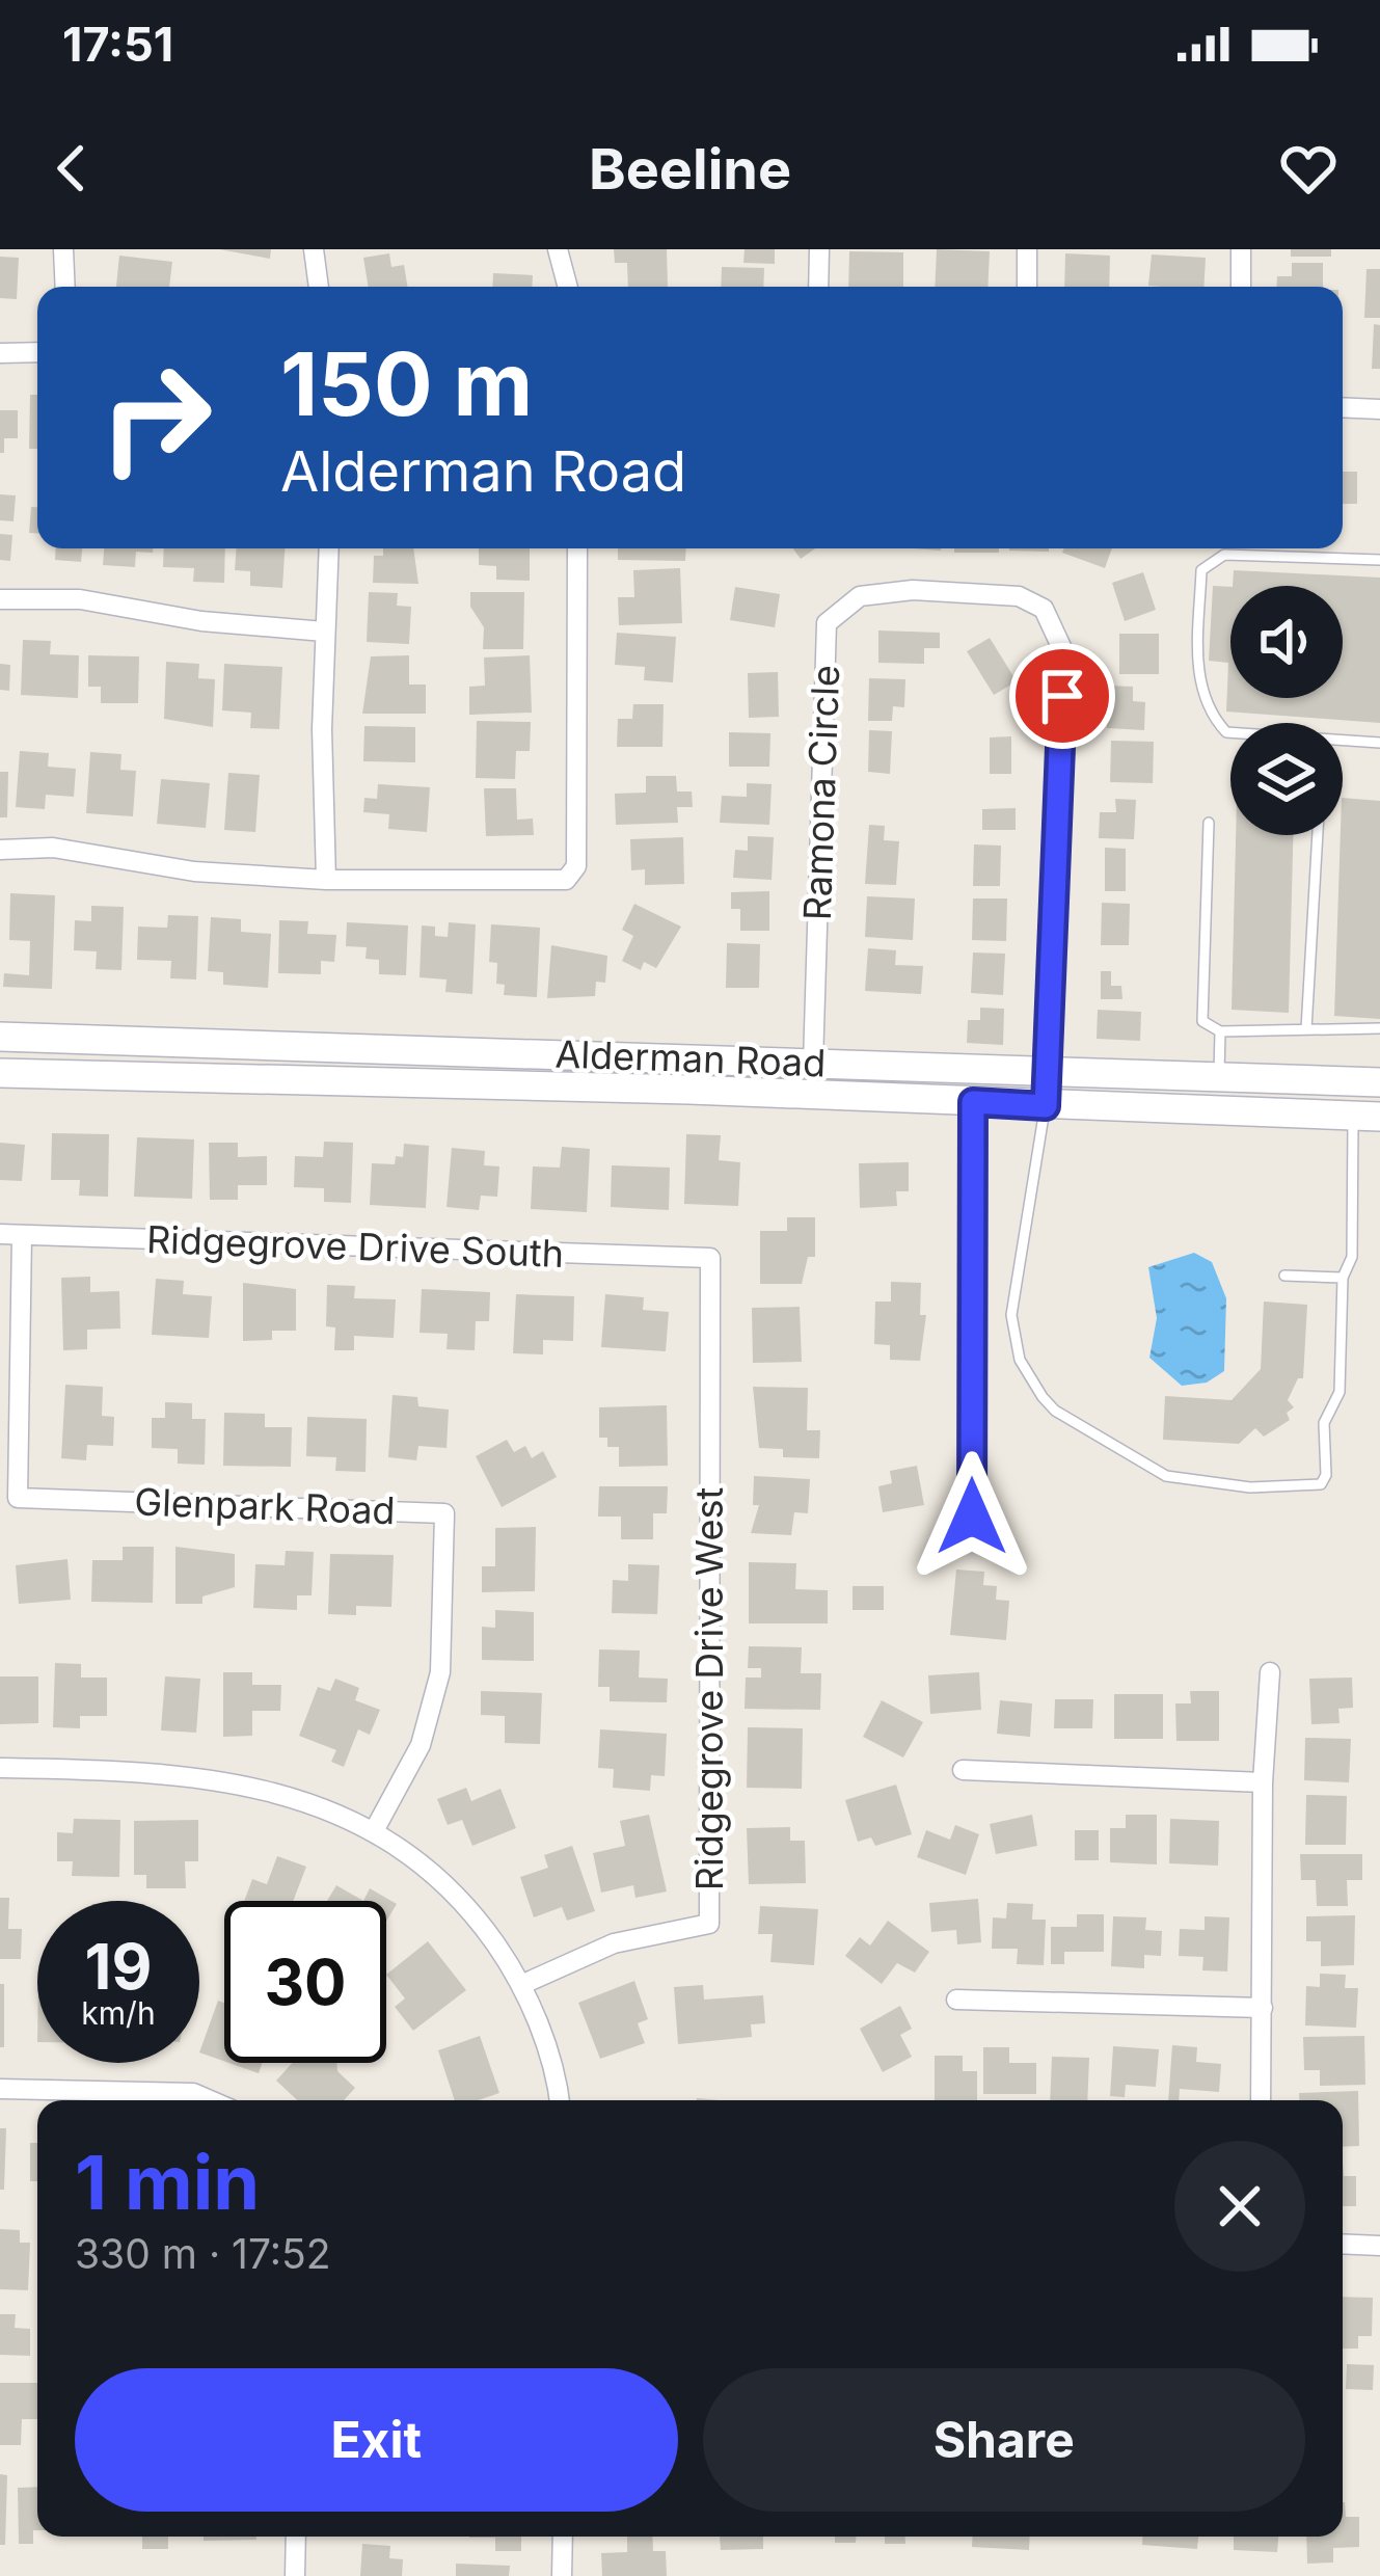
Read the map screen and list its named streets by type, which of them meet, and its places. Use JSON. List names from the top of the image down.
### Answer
{
  "streets": {
    "main road": ["Alderman Road"],
    "street": [
      "Ramona Circle",
      "Ridgegrove Drive South",
      "Glenpark Road",
      "Ridgegrove Drive West"
    ]
  },
  "crossings": [
    ["Ramona Circle", "Alderman Road"],
    ["Ridgegrove Drive South", "Glenpark Road"],
    ["Ridgegrove Drive South", "Ridgegrove Drive West"]
  ],
  "page": {
    "status": "17:51",
    "header": "Beeline",
    "turn": ["150 m", "Alderman Road"],
    "speed": "19 km/h",
    "limit": "30",
    "heading": ["1 min", "330 m · 17:52"],
    "buttons": ["Exit", "Share"]
  }
}
